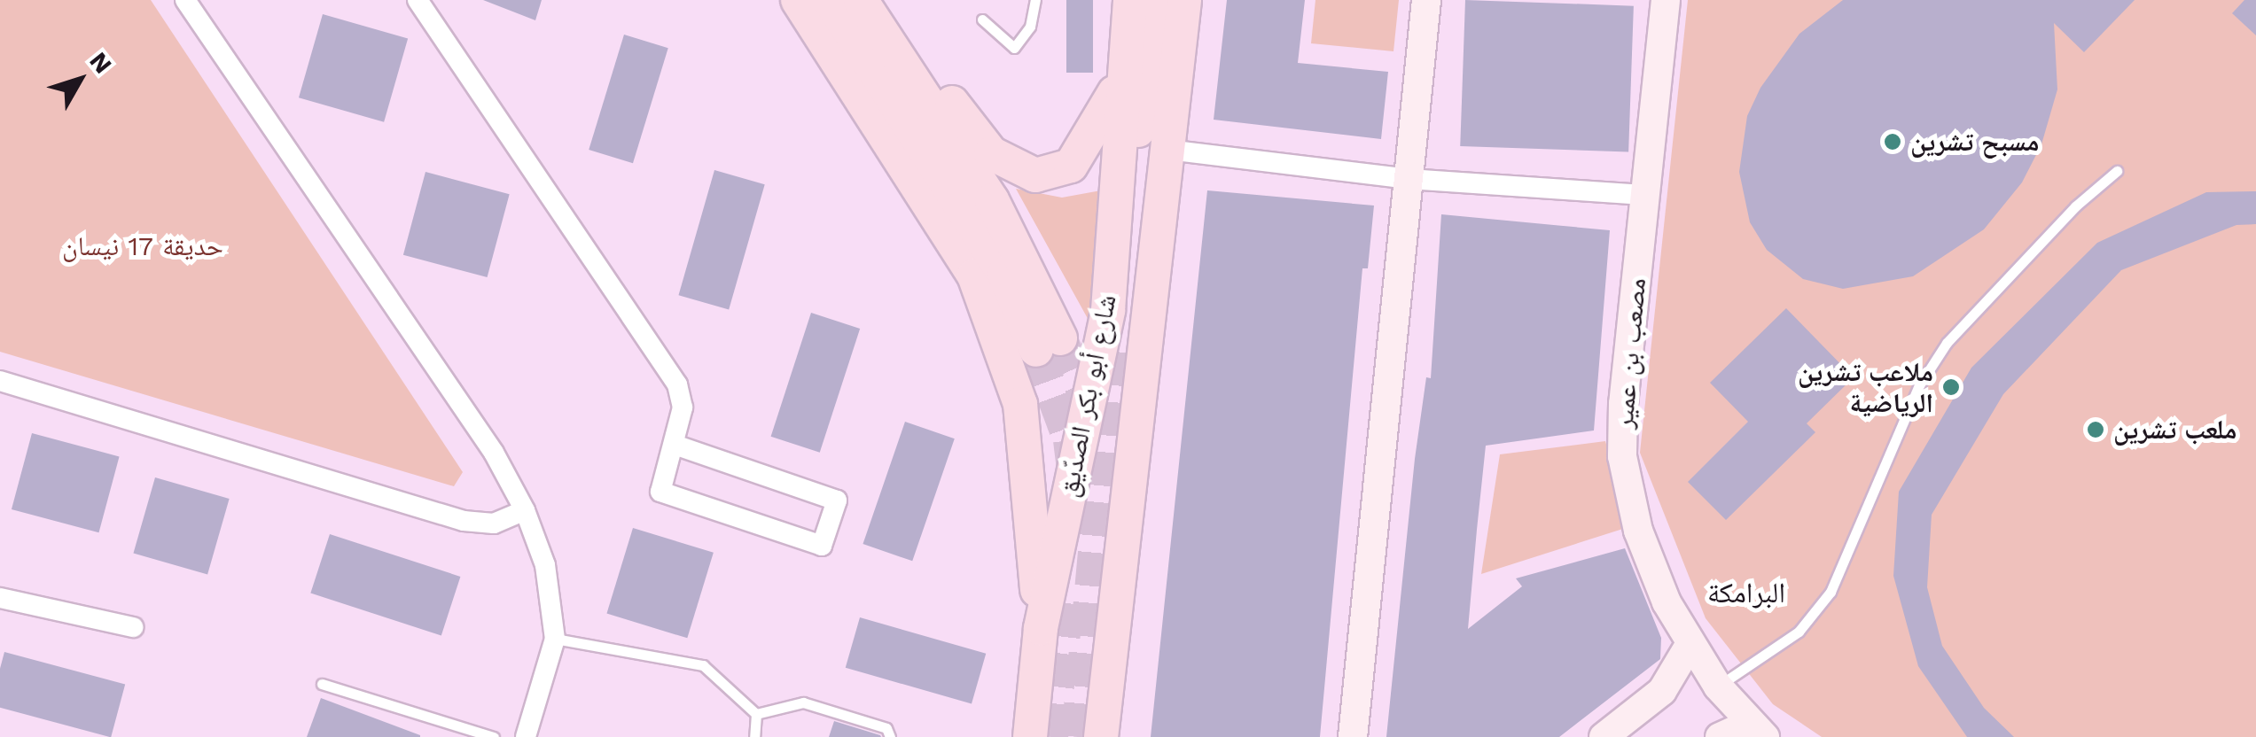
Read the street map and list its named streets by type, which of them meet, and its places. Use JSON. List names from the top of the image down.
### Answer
{
  "streets": {
    "main road": ["مصعب بن عمير", "شارع أبو بكر الصدّيق"]
  },
  "districts": ["البرامكة"],
  "parks": ["حديقة 17 نيسان"],
  "places": ["مسبح تشرين", "ملاعب تشرين الرياضية", "ملعب تشرين"],
  "north": "top right"
}
